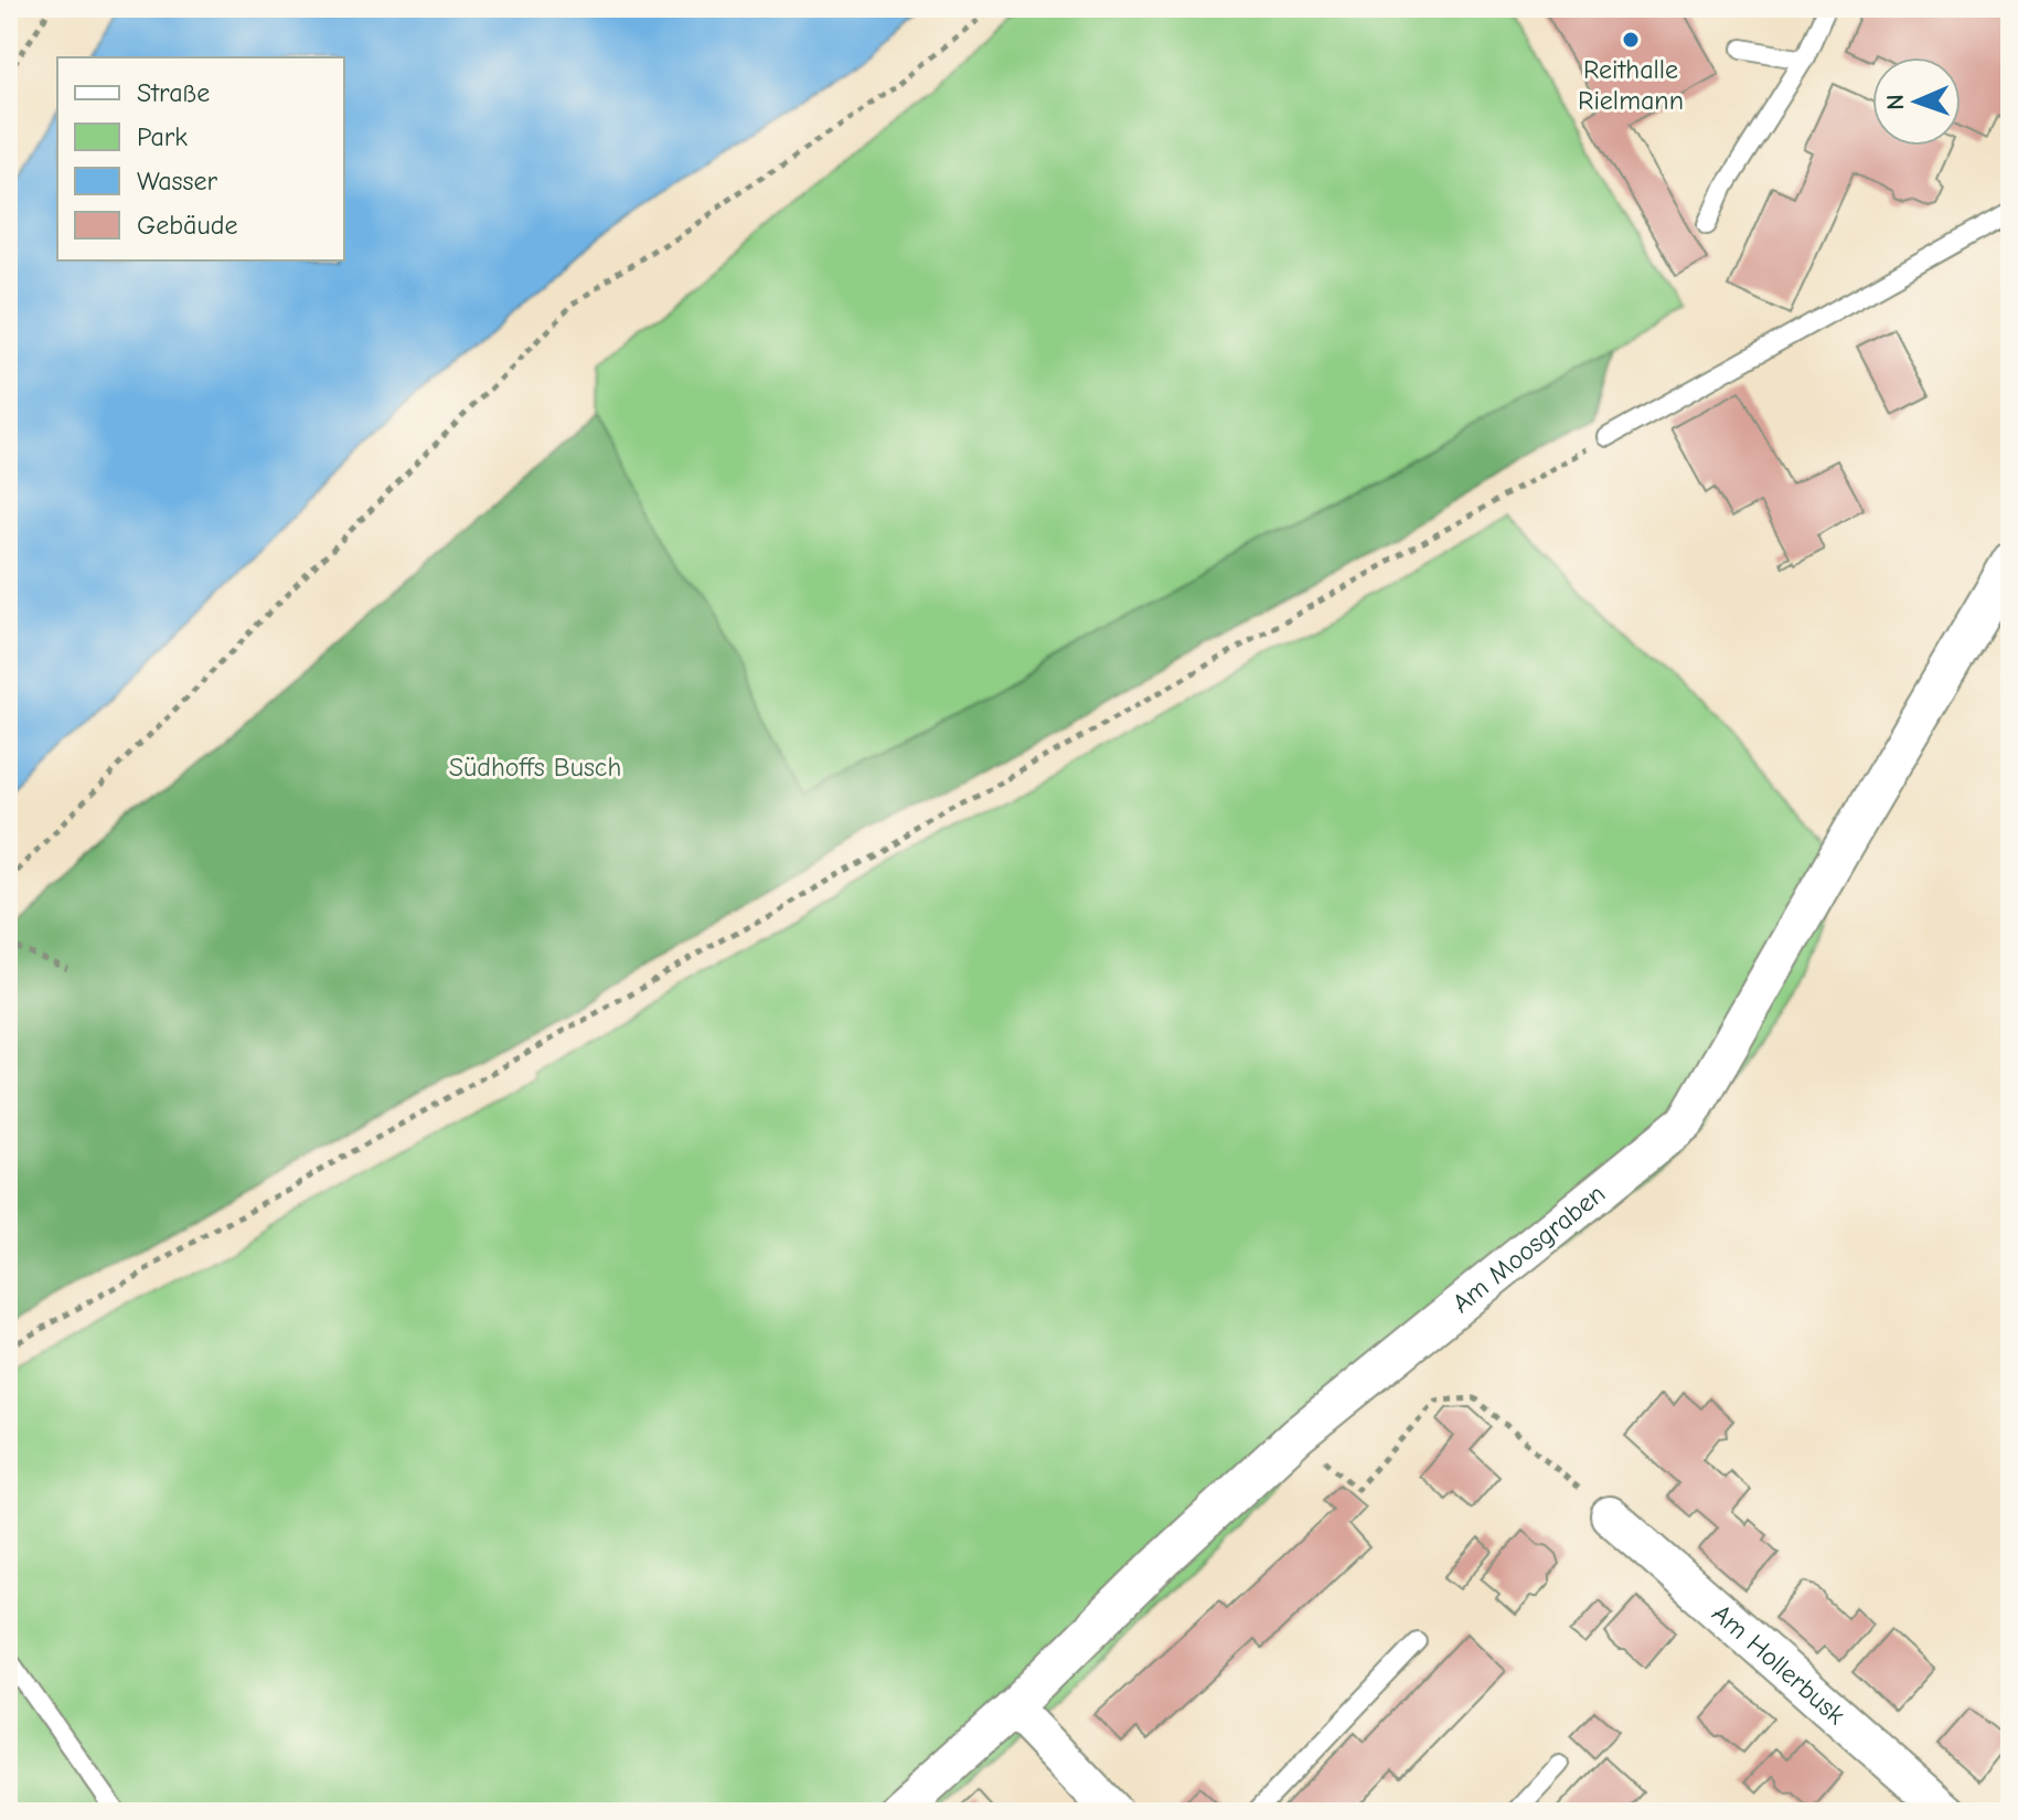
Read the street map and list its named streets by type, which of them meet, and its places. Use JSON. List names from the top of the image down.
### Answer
{
  "streets": {
    "street": ["Am Moosgraben", "Am Hollerbusk"]
  },
  "parks": ["Südhoffs Busch"],
  "places": ["Reithalle Rielmann"],
  "legend": [
    "Straße",
    "Park",
    "Wasser",
    "Gebäude"
  ],
  "north": "left"
}
